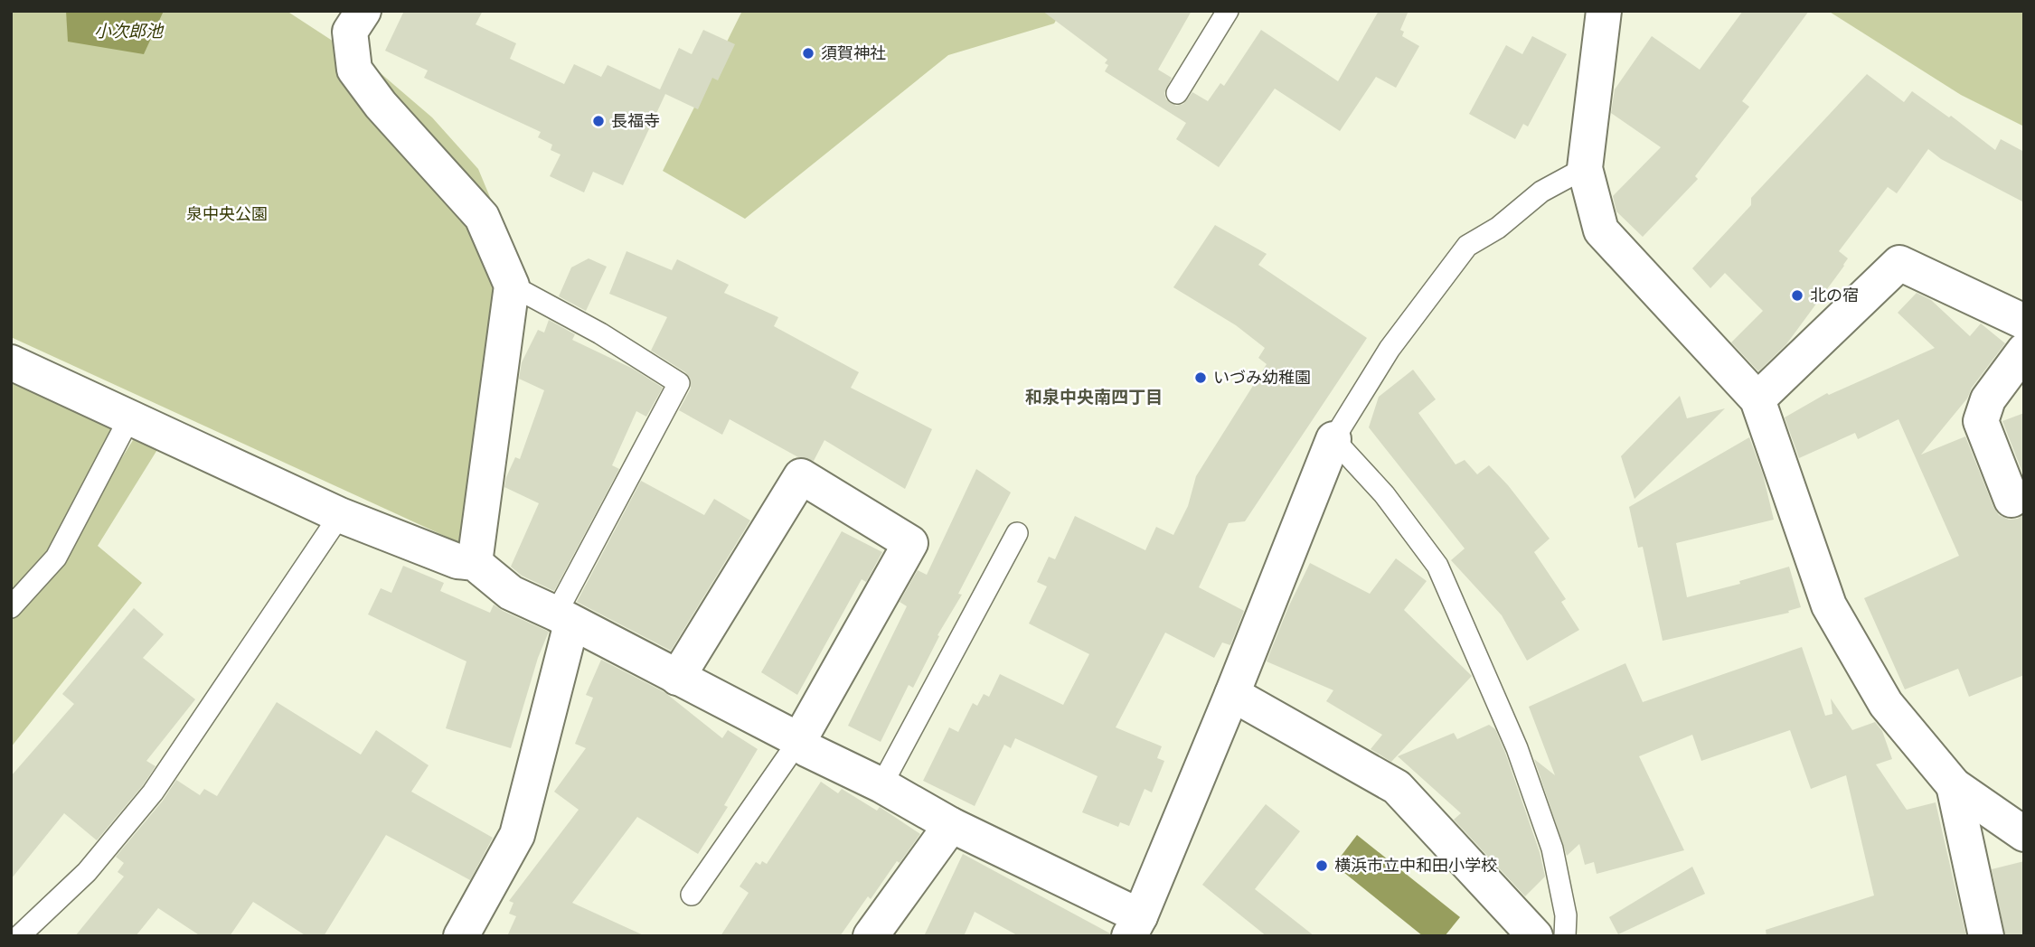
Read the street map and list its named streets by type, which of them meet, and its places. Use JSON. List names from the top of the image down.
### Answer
{
  "districts": ["和泉中央南四丁目"],
  "water": ["小次郎池"],
  "parks": ["泉中央公園"],
  "places": [
    "須賀神社",
    "長福寺",
    "北の宿",
    "いづみ幼稚園",
    "横浜市立中和田小学校"
  ]
}
